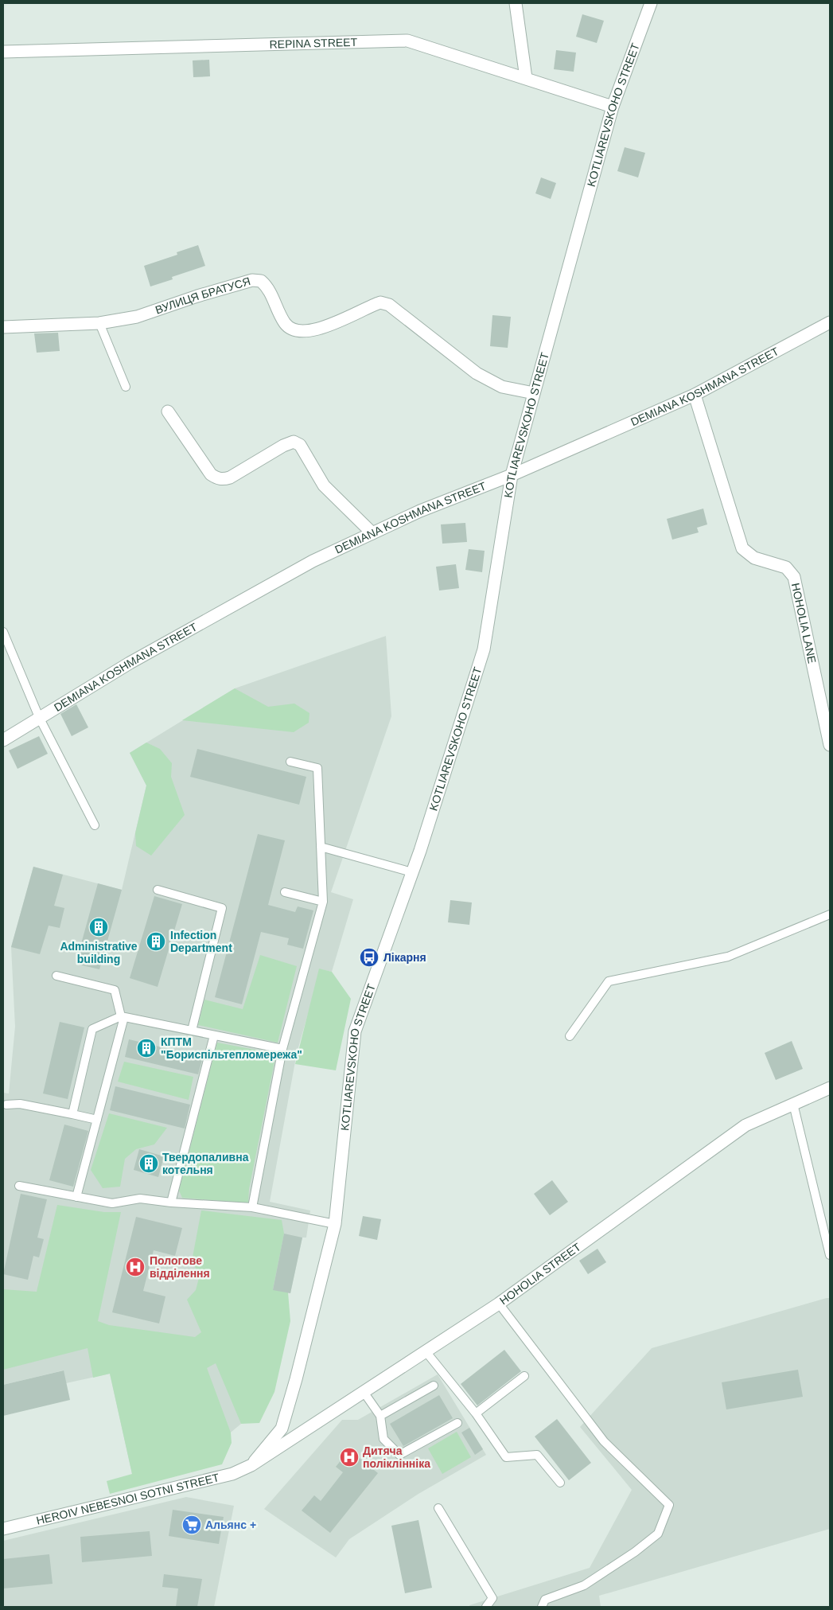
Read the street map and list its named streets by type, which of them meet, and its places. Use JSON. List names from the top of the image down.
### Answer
{
  "streets": {
    "street": [
      "REPINA STREET",
      "KOTLIAREVSKOHO STREET",
      "ВУЛИЦЯ БРАТУСЯ",
      "DEMIANA KOSHMANA STREET",
      "HOHOLIA LANE",
      "HOHOLIA STREET",
      "HEROIV NEBESNOI SOTNI STREET"
    ]
  },
  "crossings": [
    ["REPINA STREET", "KOTLIAREVSKOHO STREET"],
    ["KOTLIAREVSKOHO STREET", "ВУЛИЦЯ БРАТУСЯ"],
    ["KOTLIAREVSKOHO STREET", "DEMIANA KOSHMANA STREET"],
    ["KOTLIAREVSKOHO STREET", "HOHOLIA STREET"],
    ["KOTLIAREVSKOHO STREET", "HEROIV NEBESNOI SOTNI STREET"],
    ["DEMIANA KOSHMANA STREET", "HOHOLIA LANE"],
    ["HOHOLIA STREET", "HEROIV NEBESNOI SOTNI STREET"]
  ],
  "places": {
    "building": [
      "Administrative building",
      "Infection Department",
      "КПТМ \"Бориспільтепломережа\"",
      "Твердопаливна котельня"
    ],
    "bus stop": ["Лікарня"],
    "hospital": ["Пологове відділення", "Дитяча поліклінніка"],
    "supermarket": ["Альянс +"]
  }
}
